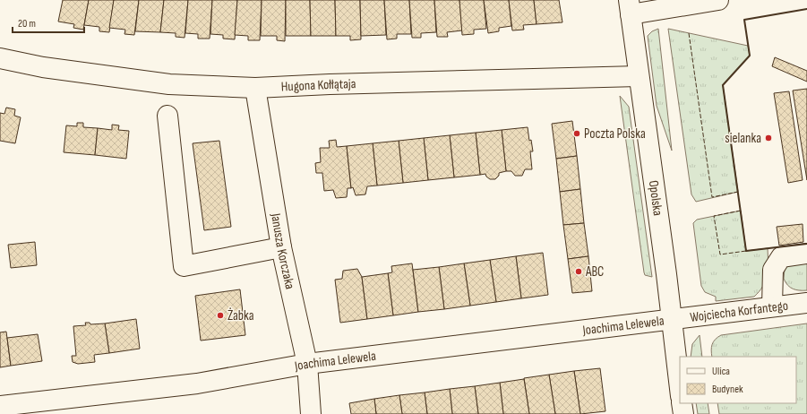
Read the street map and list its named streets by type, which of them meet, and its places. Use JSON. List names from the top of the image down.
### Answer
{
  "streets": {
    "street": [
      "Hugona Kołłątaja",
      "Opolska",
      "Janusza Korczaka",
      "Wojciecha Korfantego",
      "Joachima Lelewela"
    ]
  },
  "crossings": [
    ["Hugona Kołłątaja", "Opolska"],
    ["Hugona Kołłątaja", "Janusza Korczaka"],
    ["Opolska", "Wojciecha Korfantego"],
    ["Opolska", "Joachima Lelewela"],
    ["Janusza Korczaka", "Joachima Lelewela"],
    ["Wojciecha Korfantego", "Joachima Lelewela"]
  ],
  "places": [
    "Poczta Polska",
    "sielanka",
    "ABC",
    "Żabka"
  ],
  "legend": ["Ulica", "Budynek"],
  "scale_bar": "20 m"
}
